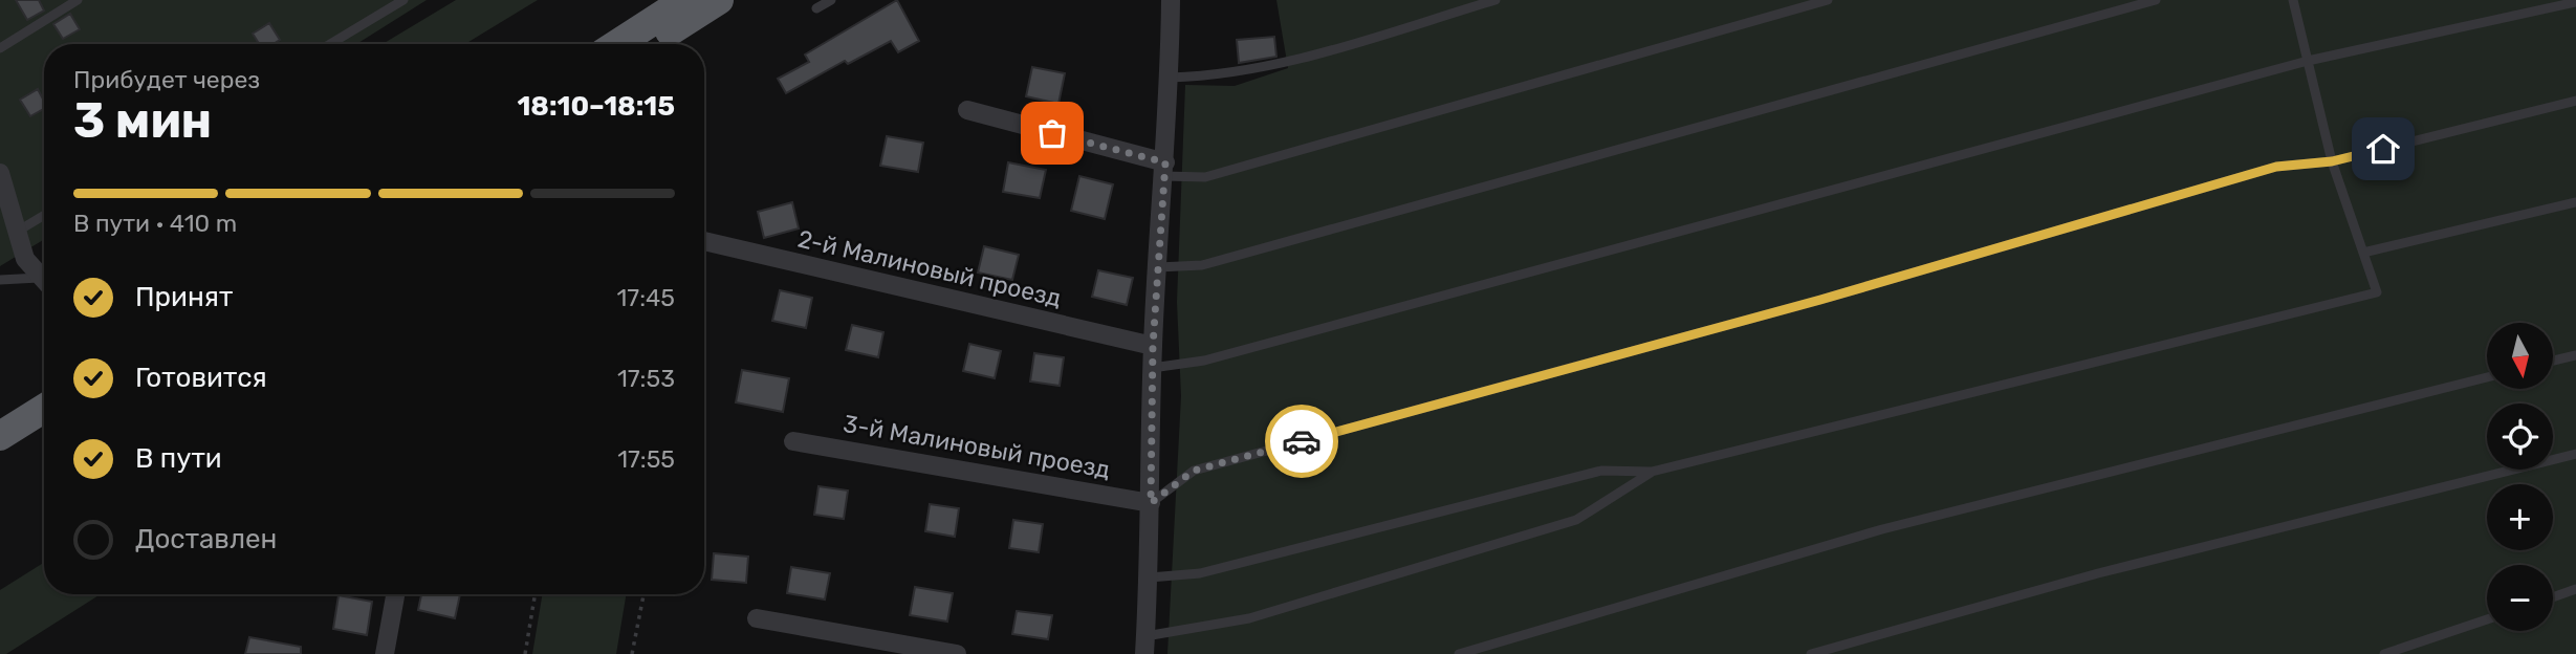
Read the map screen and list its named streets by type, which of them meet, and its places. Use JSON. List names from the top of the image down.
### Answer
{
  "streets": {
    "street": ["2-й Малиновый проезд", "3-й Малиновый проезд"]
  },
  "north": "bottom",
  "page": {
    "heading": ["3 мин", "Прибудет через", "18:10–18:15"],
    "bar": "В пути · 410 m",
    "list": [
      ["Принят", "17:45"],
      ["Готовится", "17:53"],
      ["В пути", "17:55"],
      "Доставлен"
    ],
    "map_buttons": ["+", "−"]
  }
}
